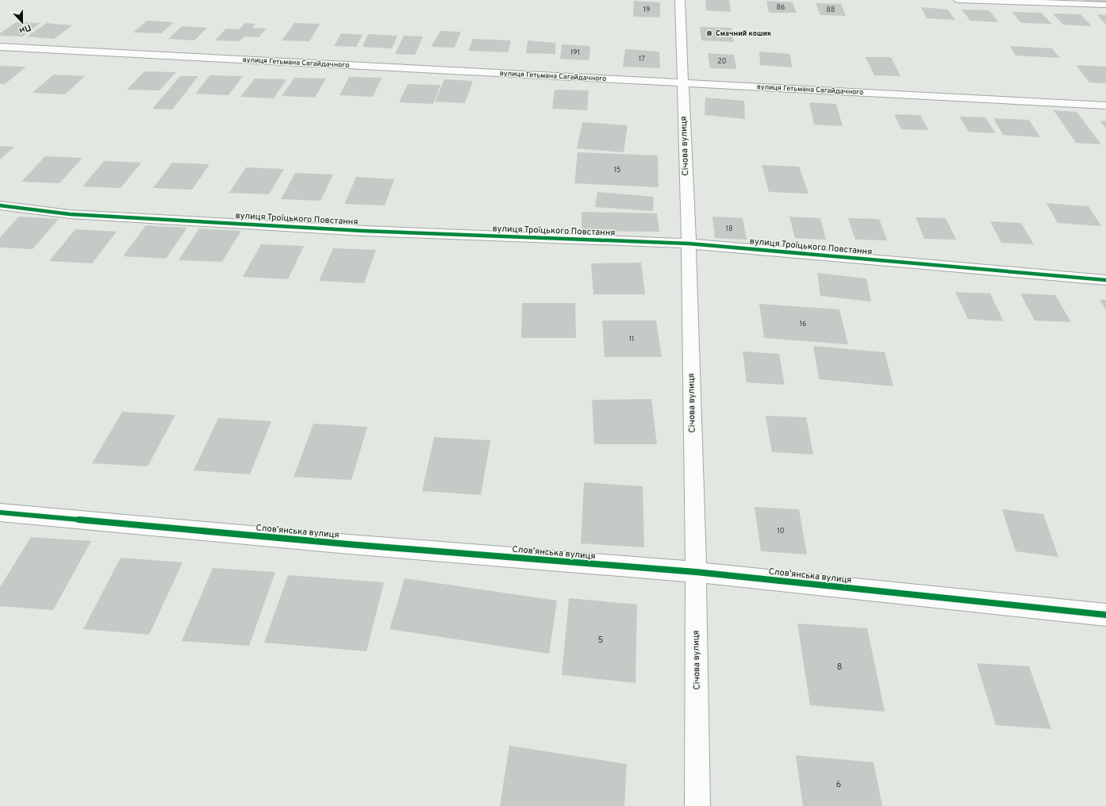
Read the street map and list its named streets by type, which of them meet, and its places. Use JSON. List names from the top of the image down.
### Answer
{
  "streets": {
    "street": [
      "вулиця Гетьмана Сагайдачного",
      "Січова вулиця",
      "вулиця Троїцького Повстання",
      "Словʼянська вулиця"
    ]
  },
  "crossings": [
    ["вулиця Гетьмана Сагайдачного", "Січова вулиця"],
    ["Січова вулиця", "вулиця Троїцького Повстання"],
    ["Січова вулиця", "Словʼянська вулиця"]
  ],
  "places": ["Смачний кошик"],
  "house_numbers": [
    "86",
    "19",
    "88",
    "191",
    "17",
    "20",
    "15",
    "18",
    "16",
    "11",
    "10",
    "5",
    "8",
    "6"
  ],
  "north": "bottom"
}
